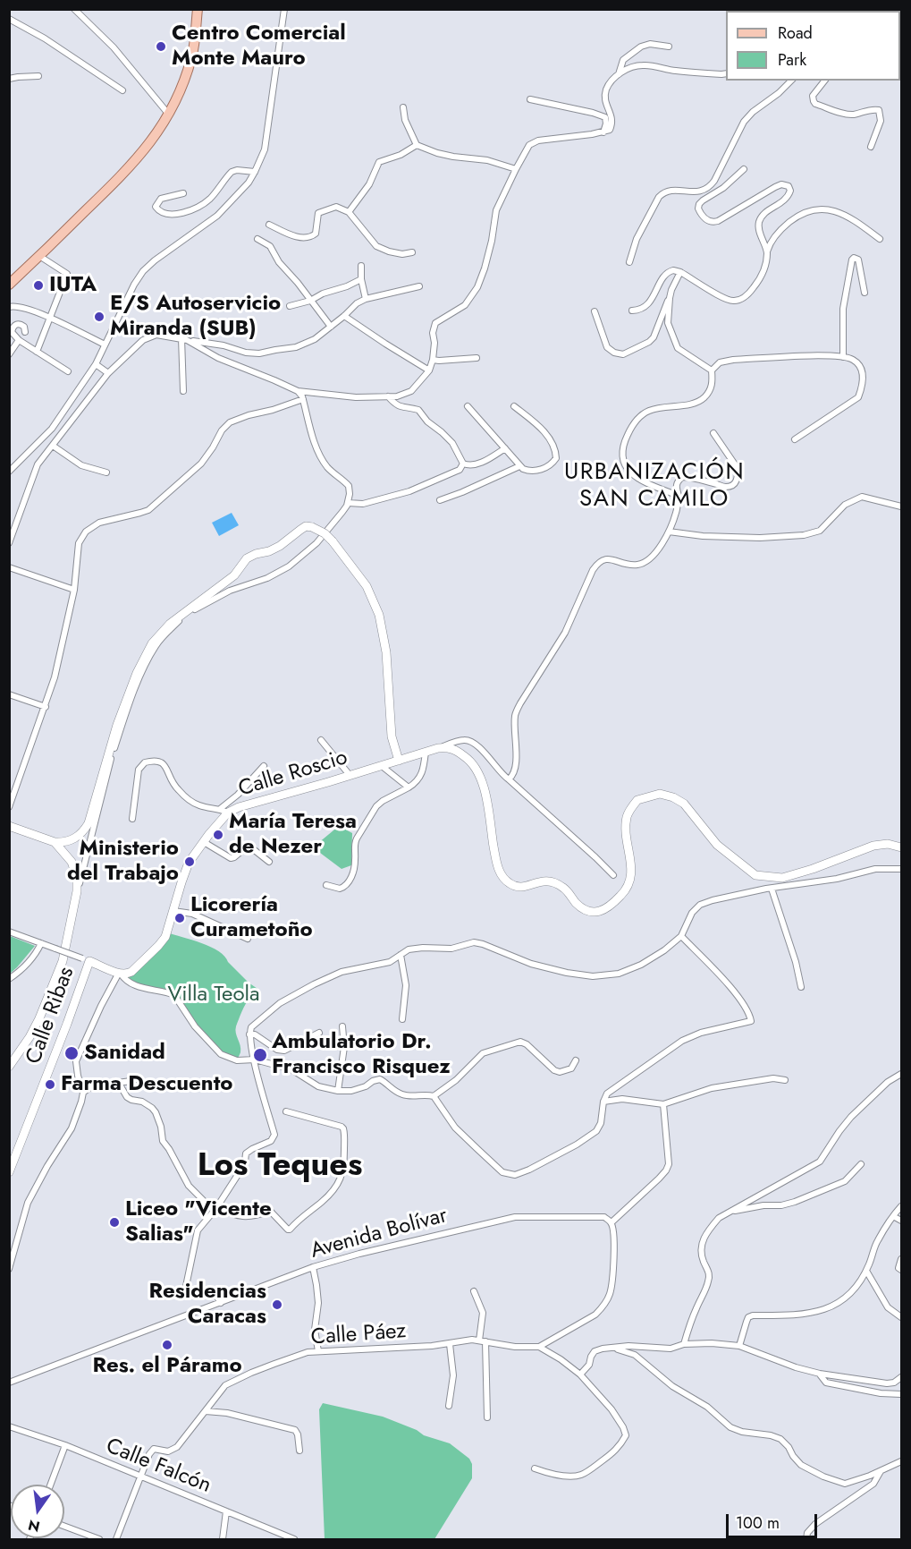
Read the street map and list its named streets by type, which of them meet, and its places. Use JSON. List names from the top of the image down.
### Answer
{
  "streets": {
    "street": [
      "Calle Roscio",
      "Calle Ribas",
      "Avenida Bolívar",
      "Calle Páez",
      "Calle Falcón"
    ]
  },
  "crossings": [
    ["Calle Páez", "Calle Falcón"]
  ],
  "districts": ["URBANIZACIÓN SAN CAMILO", "Los Teques"],
  "parks": ["Villa Teola"],
  "places": [
    "Centro Comercial Monte Mauro",
    "IUTA",
    "E/S Autoservicio Miranda (SUB)",
    "María Teresa de Nezer",
    "Ministerio del Trabajo",
    "Licorería Curametoño",
    "Sanidad",
    "Ambulatorio Dr. Francisco Risquez",
    "Farma Descuento",
    "Liceo \"Vicente Salias\"",
    "Residencias Caracas",
    "Res. el Páramo"
  ],
  "legend": ["Road", "Park"],
  "scale_bar": "100 m",
  "north": "bottom"
}
